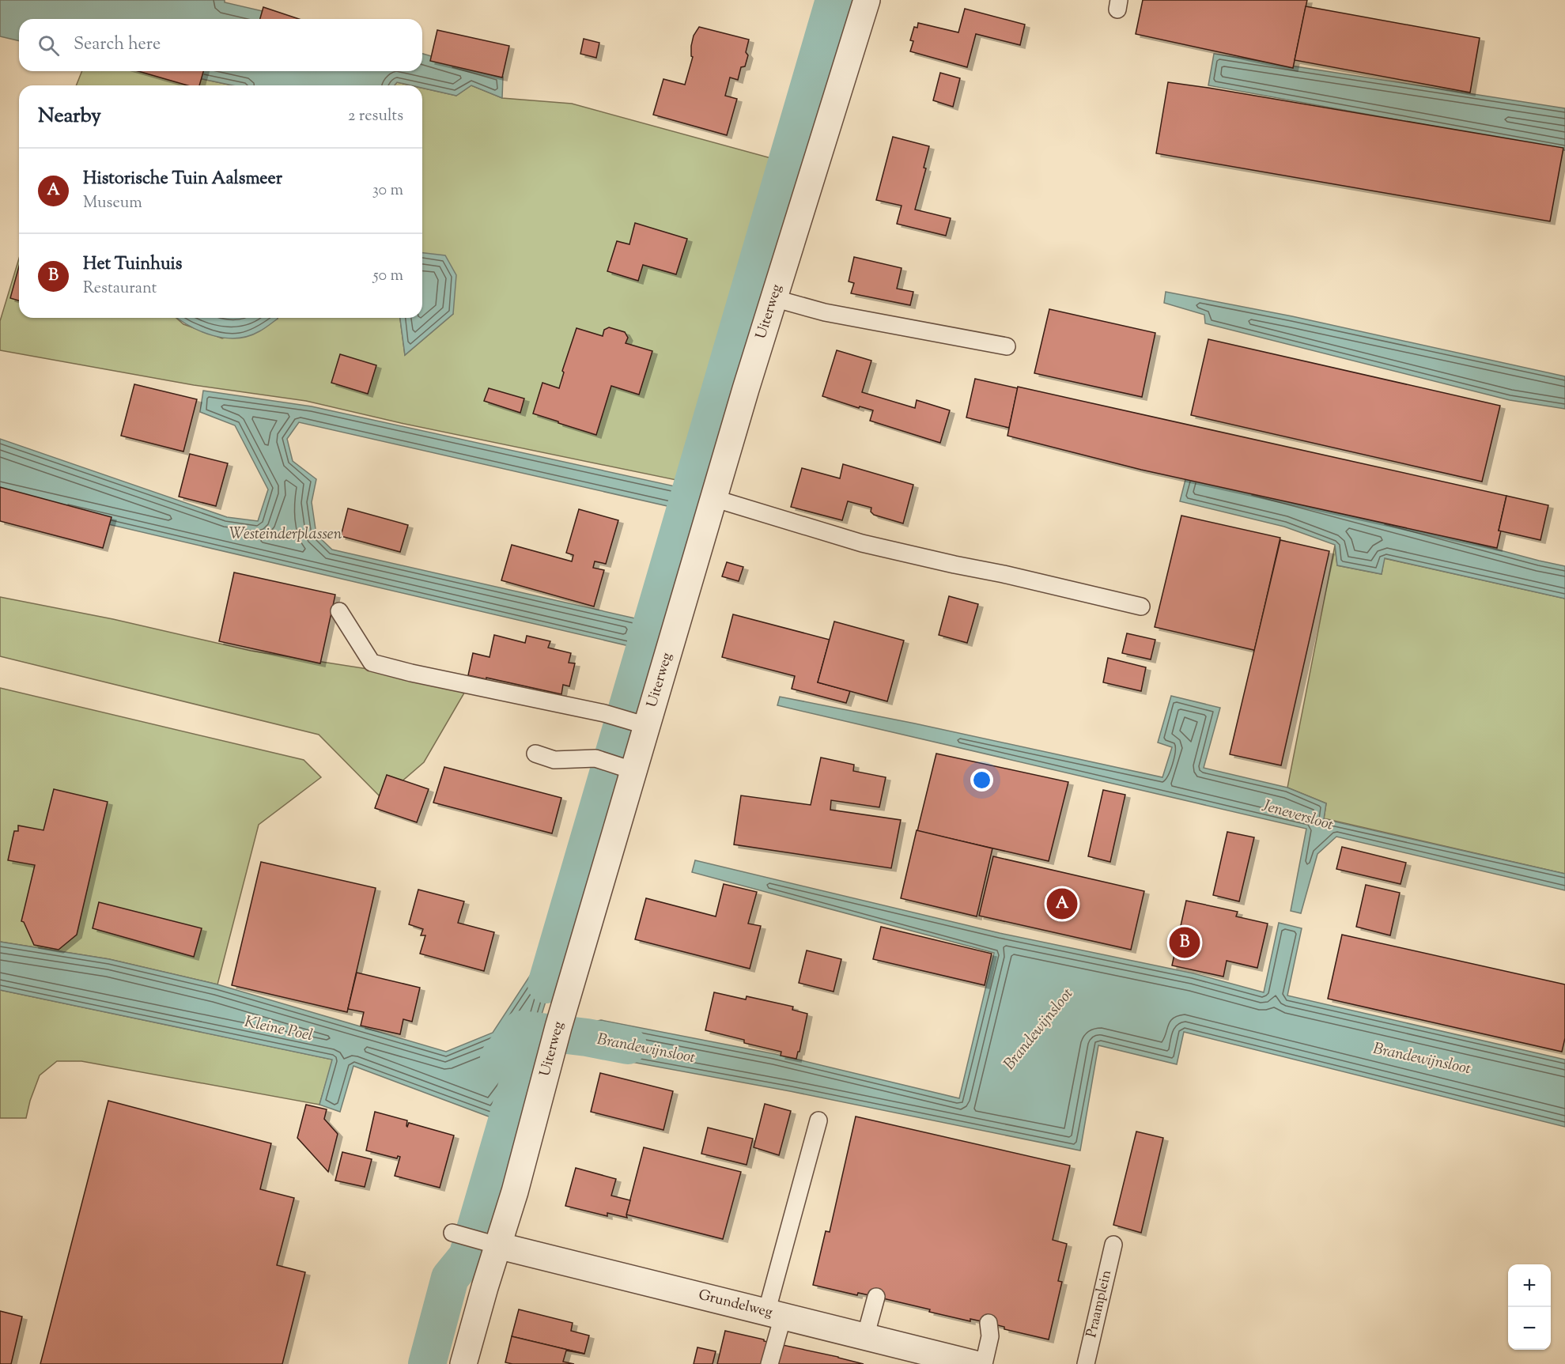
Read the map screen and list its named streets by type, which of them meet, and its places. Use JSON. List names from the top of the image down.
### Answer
{
  "streets": {
    "street": ["Uiterweg", "Grundelweg"],
    "lane": ["Praamplein"]
  },
  "crossings": [
    ["Uiterweg", "Grundelweg"]
  ],
  "water": [
    "Westeinderplassen",
    "Jeneversloot",
    "Kleine Poel",
    "Brandewijnsloot"
  ],
  "page": {
    "search": "Search here",
    "heading": ["Nearby", "2 results"],
    "list": [
      {
        "mark": "A",
        "name": "Historische Tuin Aalsmeer",
        "note": "Museum",
        "value": "30 m"
      },
      {
        "mark": "B",
        "name": "Het Tuinhuis",
        "note": "Restaurant",
        "value": "50 m"
      }
    ],
    "pins": ["A", "B"],
    "map_buttons": ["+", "−"]
  }
}
